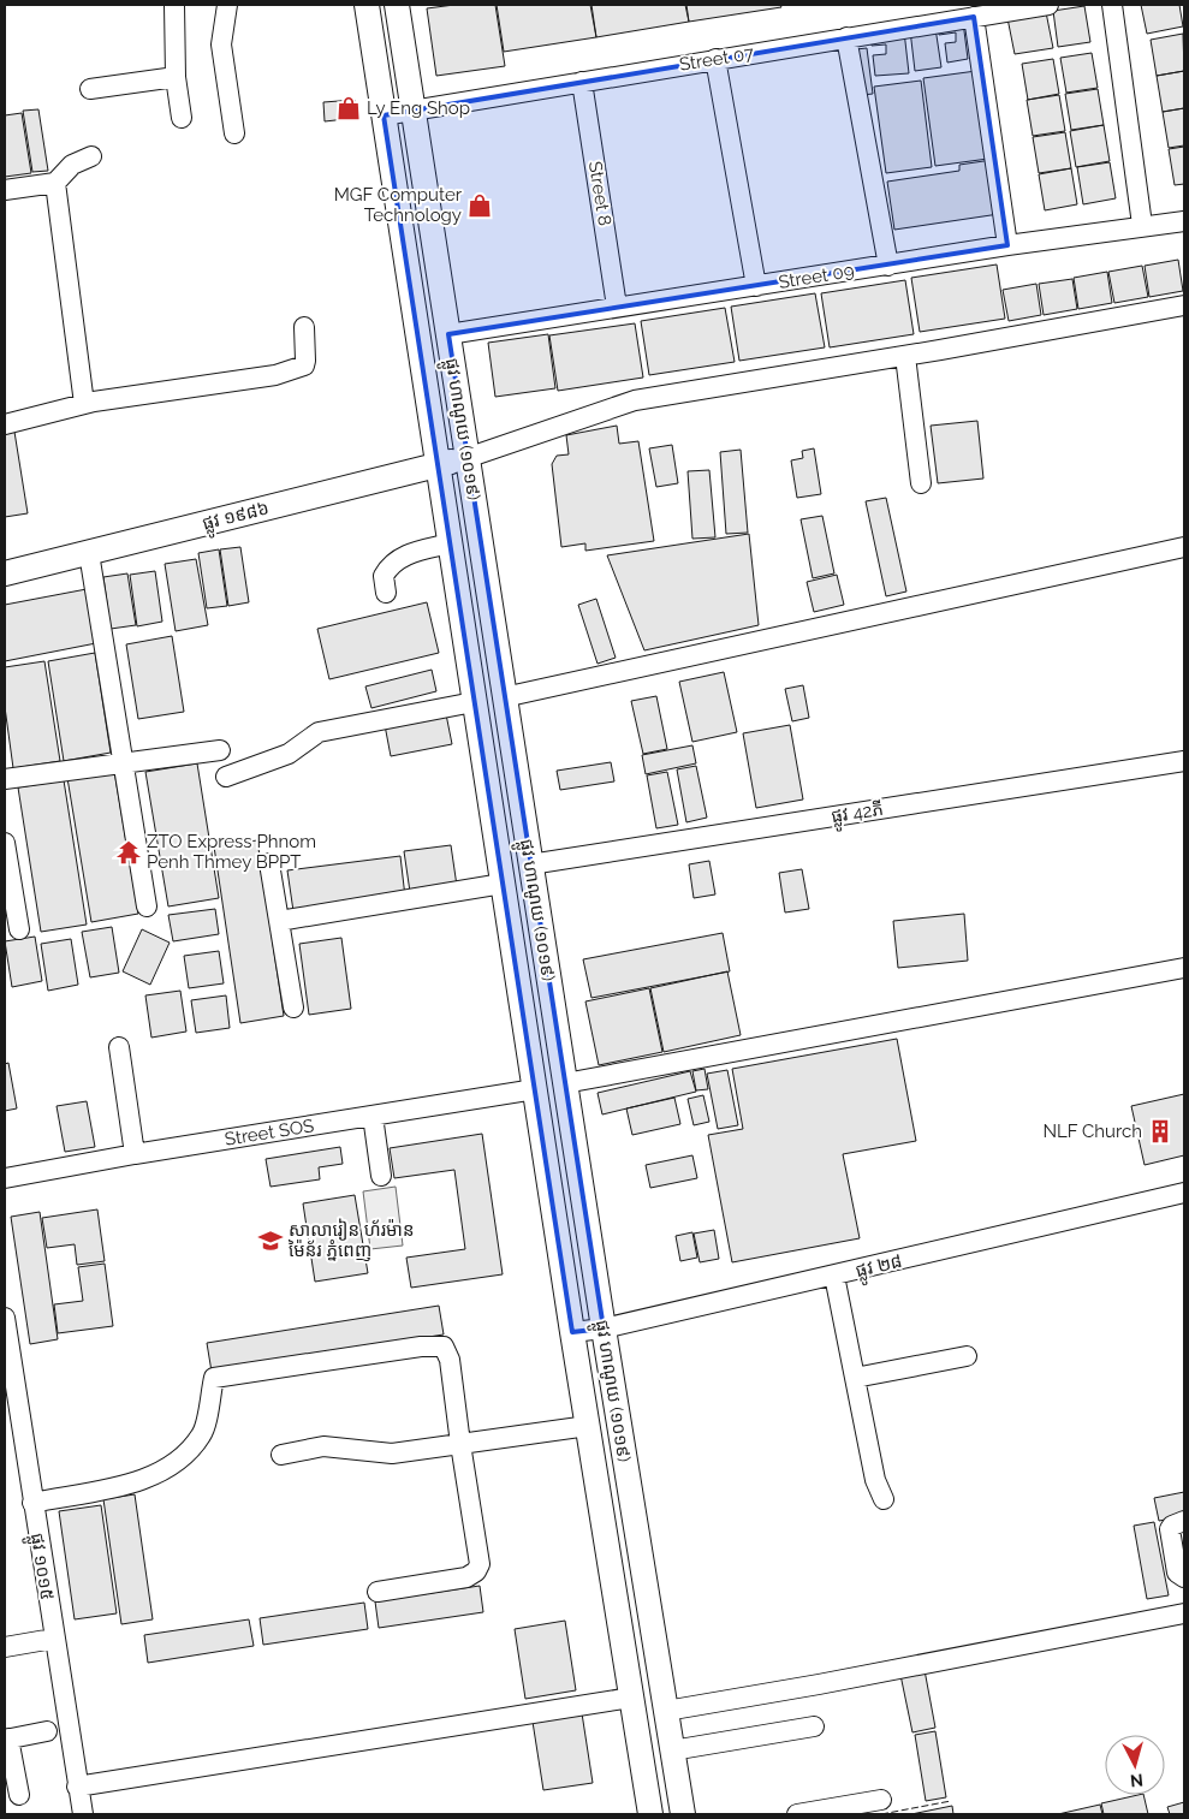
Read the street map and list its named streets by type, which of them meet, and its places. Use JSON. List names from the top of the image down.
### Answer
{
  "streets": {
    "main road": ["ផ្លូវ ហាណូយ (១០១៩)", "ផ្លូវ ១៩៨៦"],
    "street": [
      "Street 07",
      "Street 8",
      "Street 09",
      "ផ្លូវ 42ភី",
      "Street SOS",
      "ផ្លូវ ២៨",
      "ផ្លូវ ១០១៥"
    ]
  },
  "crossings": [
    ["Street 07", "Street 8"],
    ["Street 07", "ផ្លូវ ហាណូយ (១០១៩)"],
    ["Street 8", "Street 09"],
    ["Street 09", "ផ្លូវ ហាណូយ (១០១៩)"],
    ["ផ្លូវ ហាណូយ (១០១៩)", "ផ្លូវ ១៩៨៦"],
    ["ផ្លូវ ហាណូយ (១០១៩)", "ផ្លូវ 42ភី"],
    ["ផ្លូវ ហាណូយ (១០១៩)", "Street SOS"],
    ["ផ្លូវ ហាណូយ (១០១៩)", "ផ្លូវ ២៨"]
  ],
  "places": {
    "shop": ["Ly Eng Shop", "MGF Computer Technology"],
    "temple": ["ZTO Express Phnom Penh Thmey BPPT"],
    "building": ["NLF Church"],
    "school or university": ["សាលារៀន ហ័រម៉ាន ម៉ៃន័រ ភ្នំពេញ"]
  },
  "north": "bottom"
}
